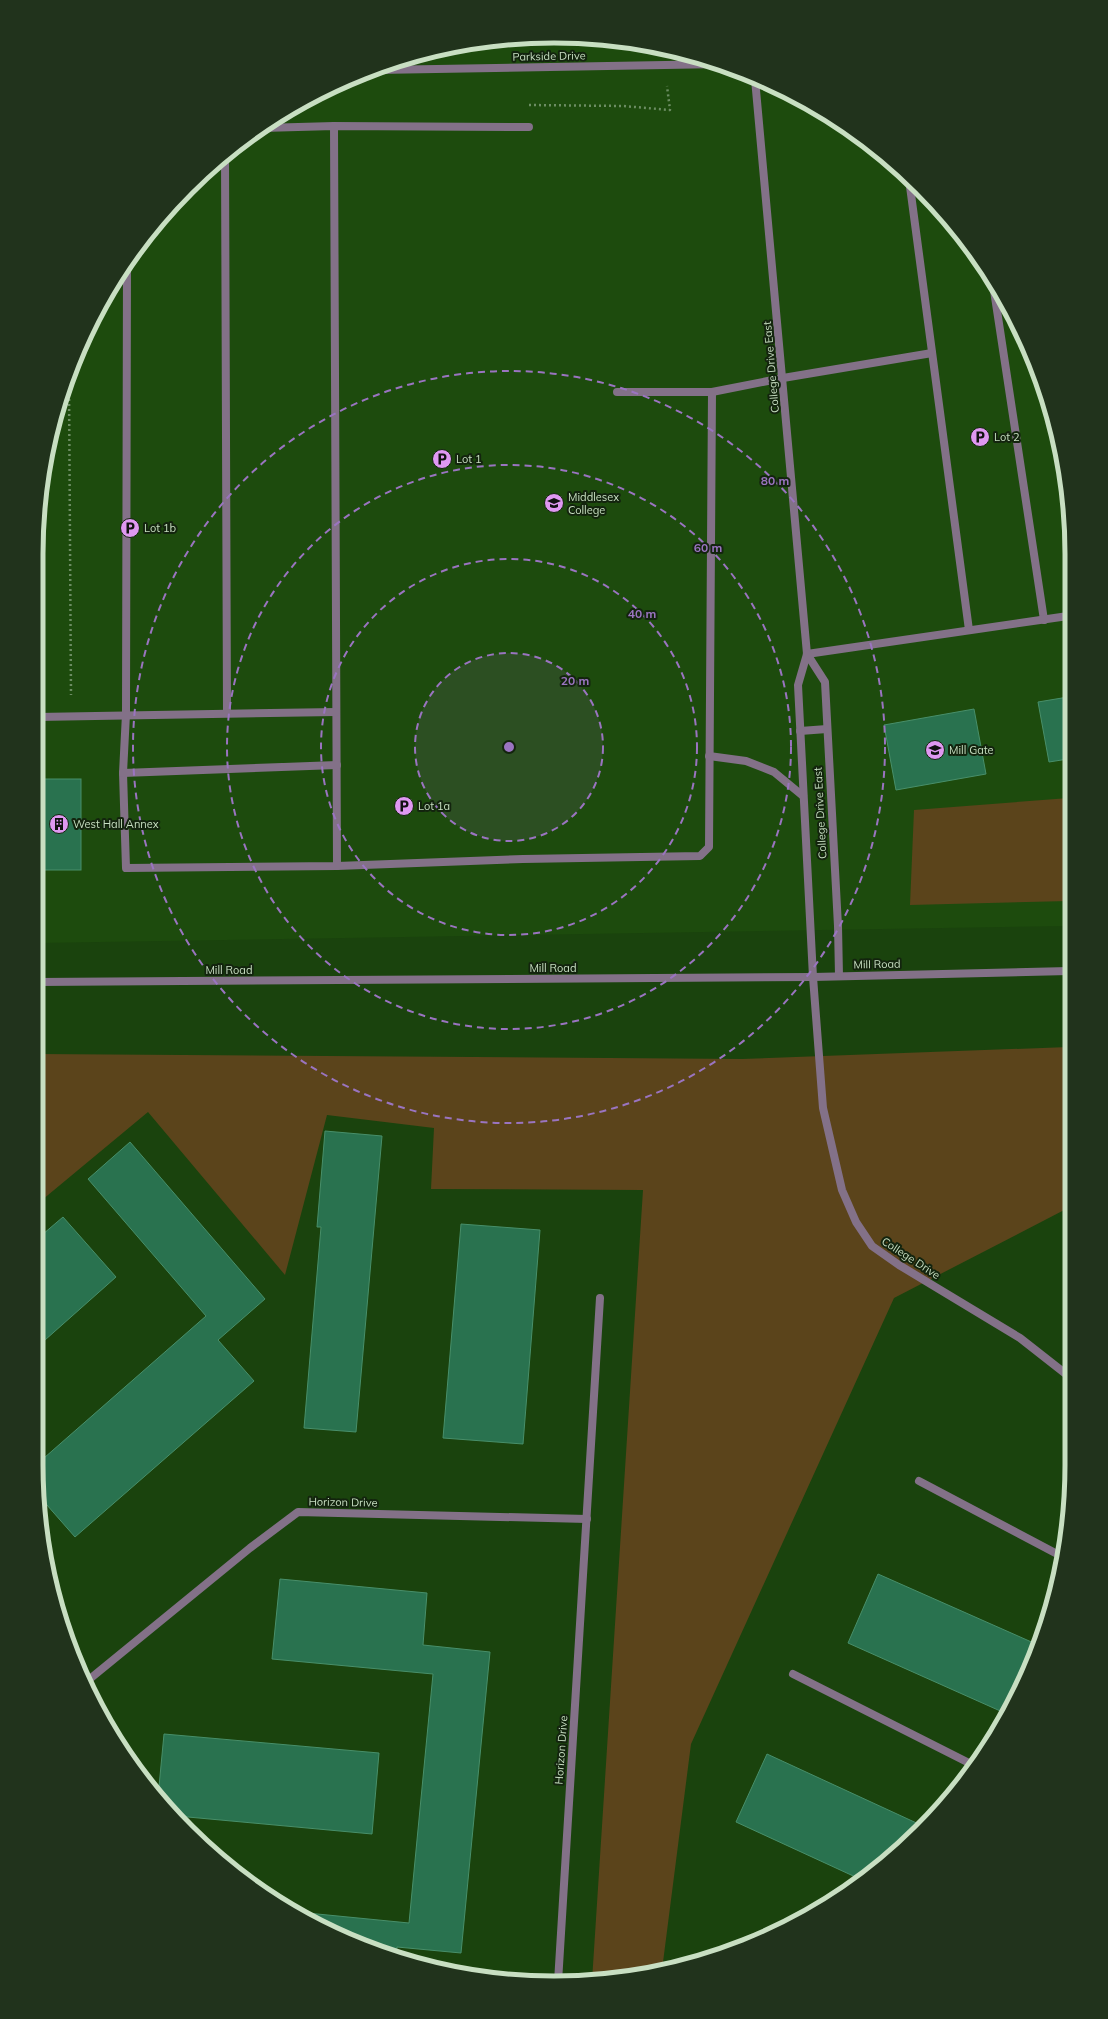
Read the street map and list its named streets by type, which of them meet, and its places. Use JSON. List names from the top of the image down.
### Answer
{
  "streets": {
    "street": [
      "Parkside Drive",
      "College Drive East",
      "Mill Road",
      "College Drive",
      "Horizon Drive"
    ]
  },
  "crossings": [
    ["College Drive East", "Mill Road"],
    ["College Drive East", "College Drive"],
    ["Mill Road", "College Drive"]
  ],
  "places": {
    "parking": [
      "Lot 2",
      "Lot 1",
      "Lot 1b",
      "Lot 1a"
    ],
    "school or university": ["Middlesex College", "Mill Gate"],
    "building": ["West Hall Annex"]
  },
  "rings": [
    "80 m",
    "60 m",
    "40 m",
    "20 m"
  ]
}
